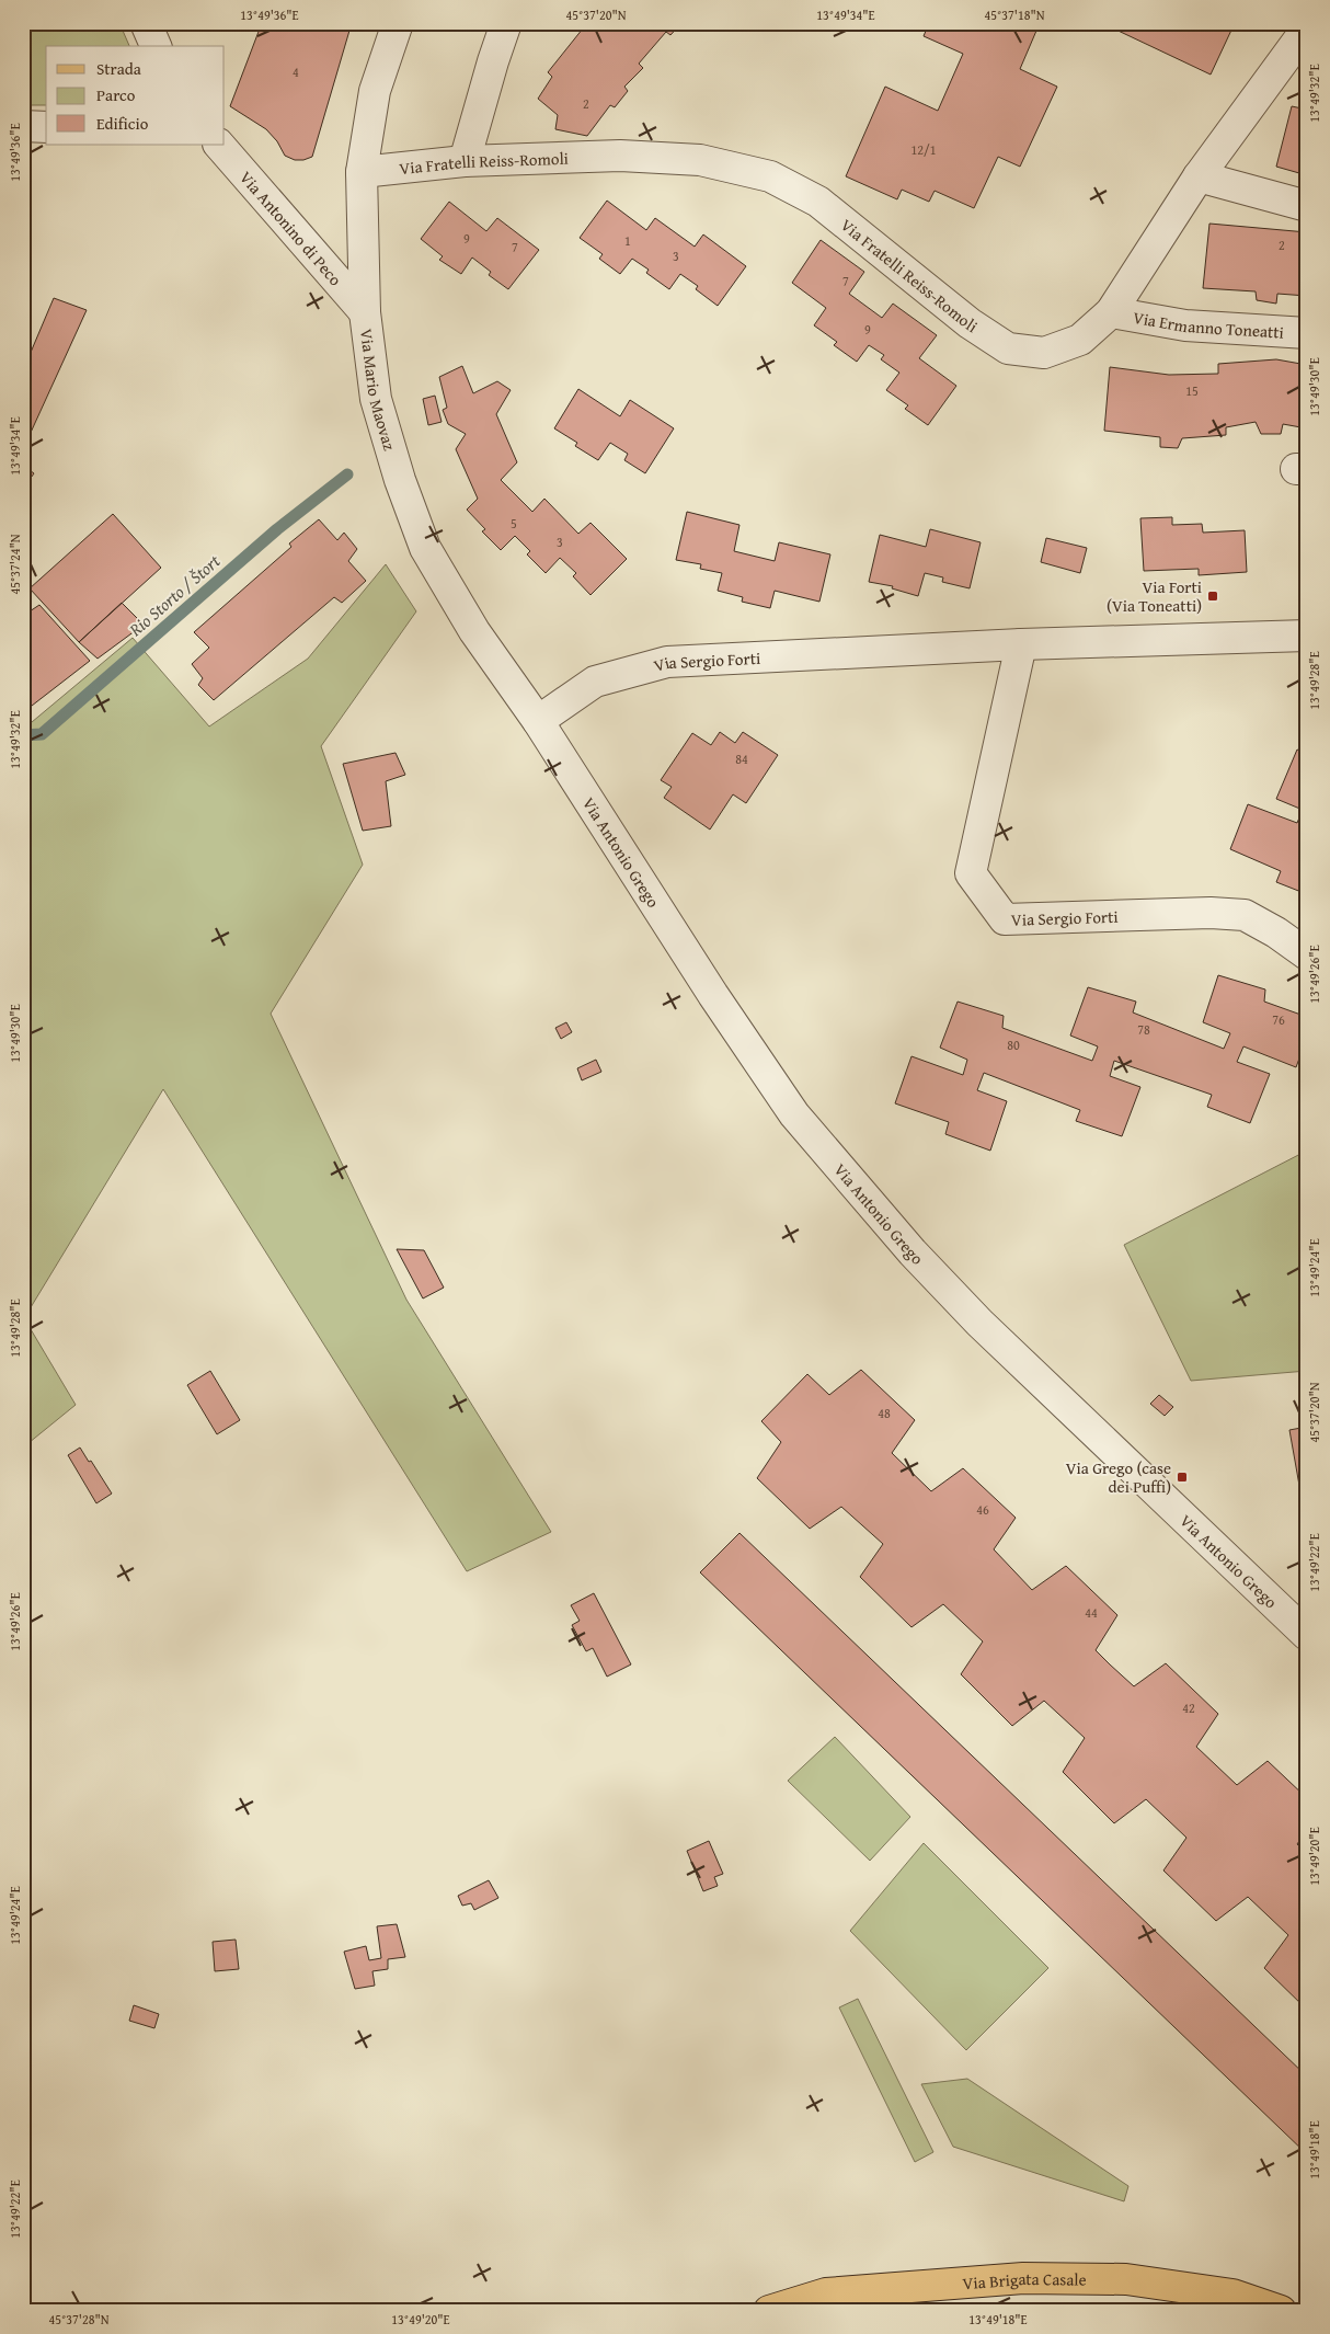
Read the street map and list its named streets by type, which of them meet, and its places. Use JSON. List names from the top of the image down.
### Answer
{
  "streets": {
    "main road": ["Via Brigata Casale"],
    "street": [
      "Via Fratelli Reiss-Romoli",
      "Via Antonino di Peco",
      "Via Ermanno Toneatti",
      "Via Mario Maovaz",
      "Via Sergio Forti",
      "Via Antonio Grego"
    ]
  },
  "crossings": [
    ["Via Fratelli Reiss-Romoli", "Via Ermanno Toneatti"],
    ["Via Fratelli Reiss-Romoli", "Via Mario Maovaz"],
    ["Via Antonino di Peco", "Via Mario Maovaz"],
    ["Via Mario Maovaz", "Via Sergio Forti"],
    ["Via Mario Maovaz", "Via Antonio Grego"],
    ["Via Sergio Forti", "Via Antonio Grego"]
  ],
  "water": ["Rio Storto / Štort"],
  "places": {
    "transit": ["Via Forti (Via Toneatti)", "Via Grego (case dei Puffi)"]
  },
  "house_numbers": [
    "4",
    "2",
    "12/1",
    "9",
    "1",
    "2",
    "7",
    "3",
    "7",
    "9",
    "15",
    "5",
    "3",
    "84",
    "76",
    "78",
    "80",
    "48",
    "46",
    "44",
    "42"
  ],
  "legend": ["Strada", "Parco", "Edificio"],
  "coordinates": [
    "13°49'36\"E",
    "45°37'20\"N",
    "13°49'34\"E",
    "45°37'18\"N",
    "13°49'32\"E",
    "13°49'30\"E",
    "45°37'24\"N",
    "13°49'28\"E",
    "13°49'26\"E",
    "13°49'24\"E",
    "13°49'22\"E",
    "13°49'20\"E",
    "13°49'18\"E",
    "45°37'28\"N"
  ]
}
